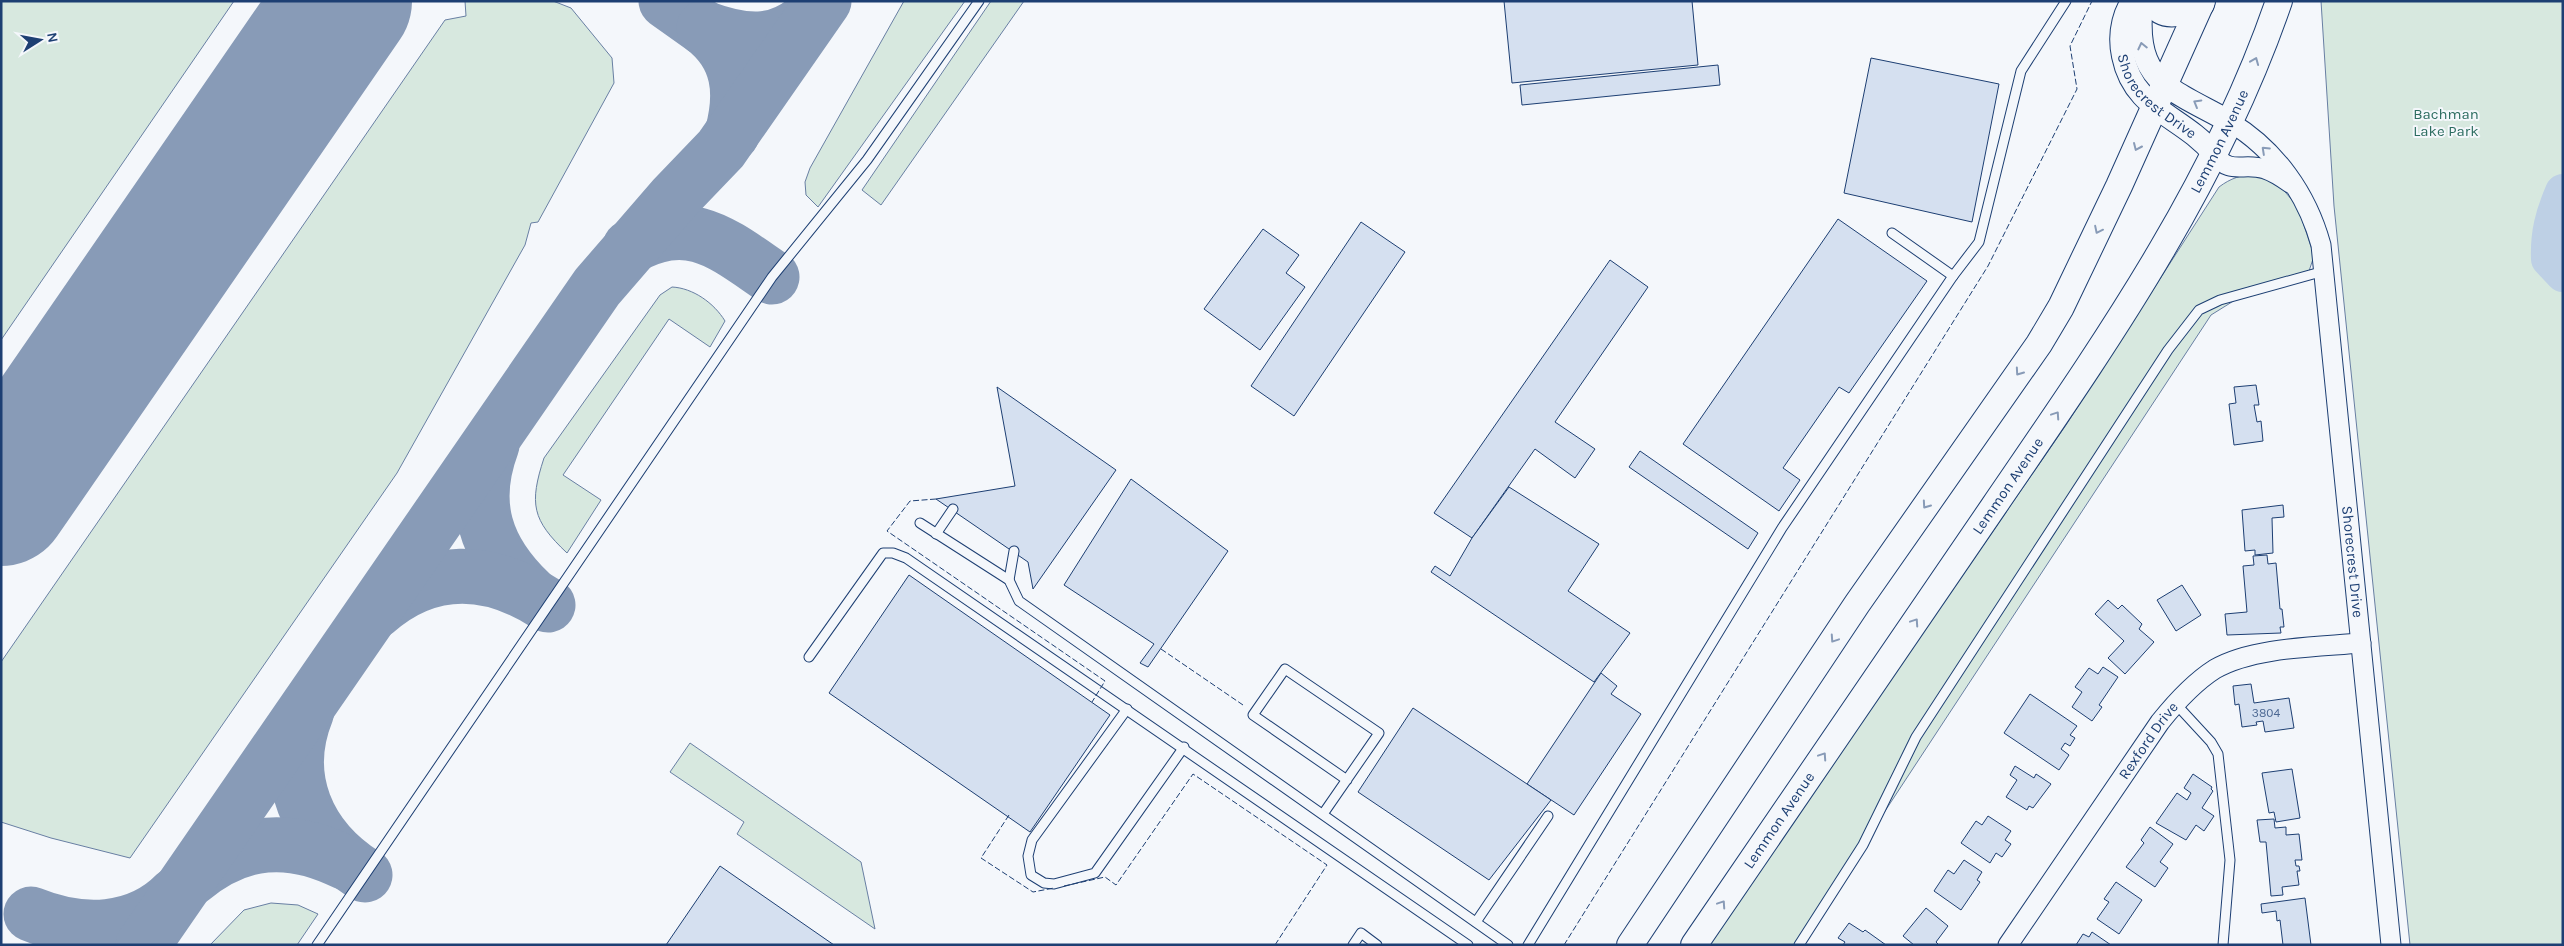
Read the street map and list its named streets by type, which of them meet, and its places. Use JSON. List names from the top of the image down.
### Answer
{
  "streets": {
    "main road": ["Lemmon Avenue"],
    "street": ["Shorecrest Drive", "Rexford Drive"]
  },
  "crossings": [
    ["Shorecrest Drive", "Lemmon Avenue"],
    ["Shorecrest Drive", "Rexford Drive"]
  ],
  "parks": ["Bachman Lake Park"],
  "house_numbers": ["3804"],
  "north": "right"
}
